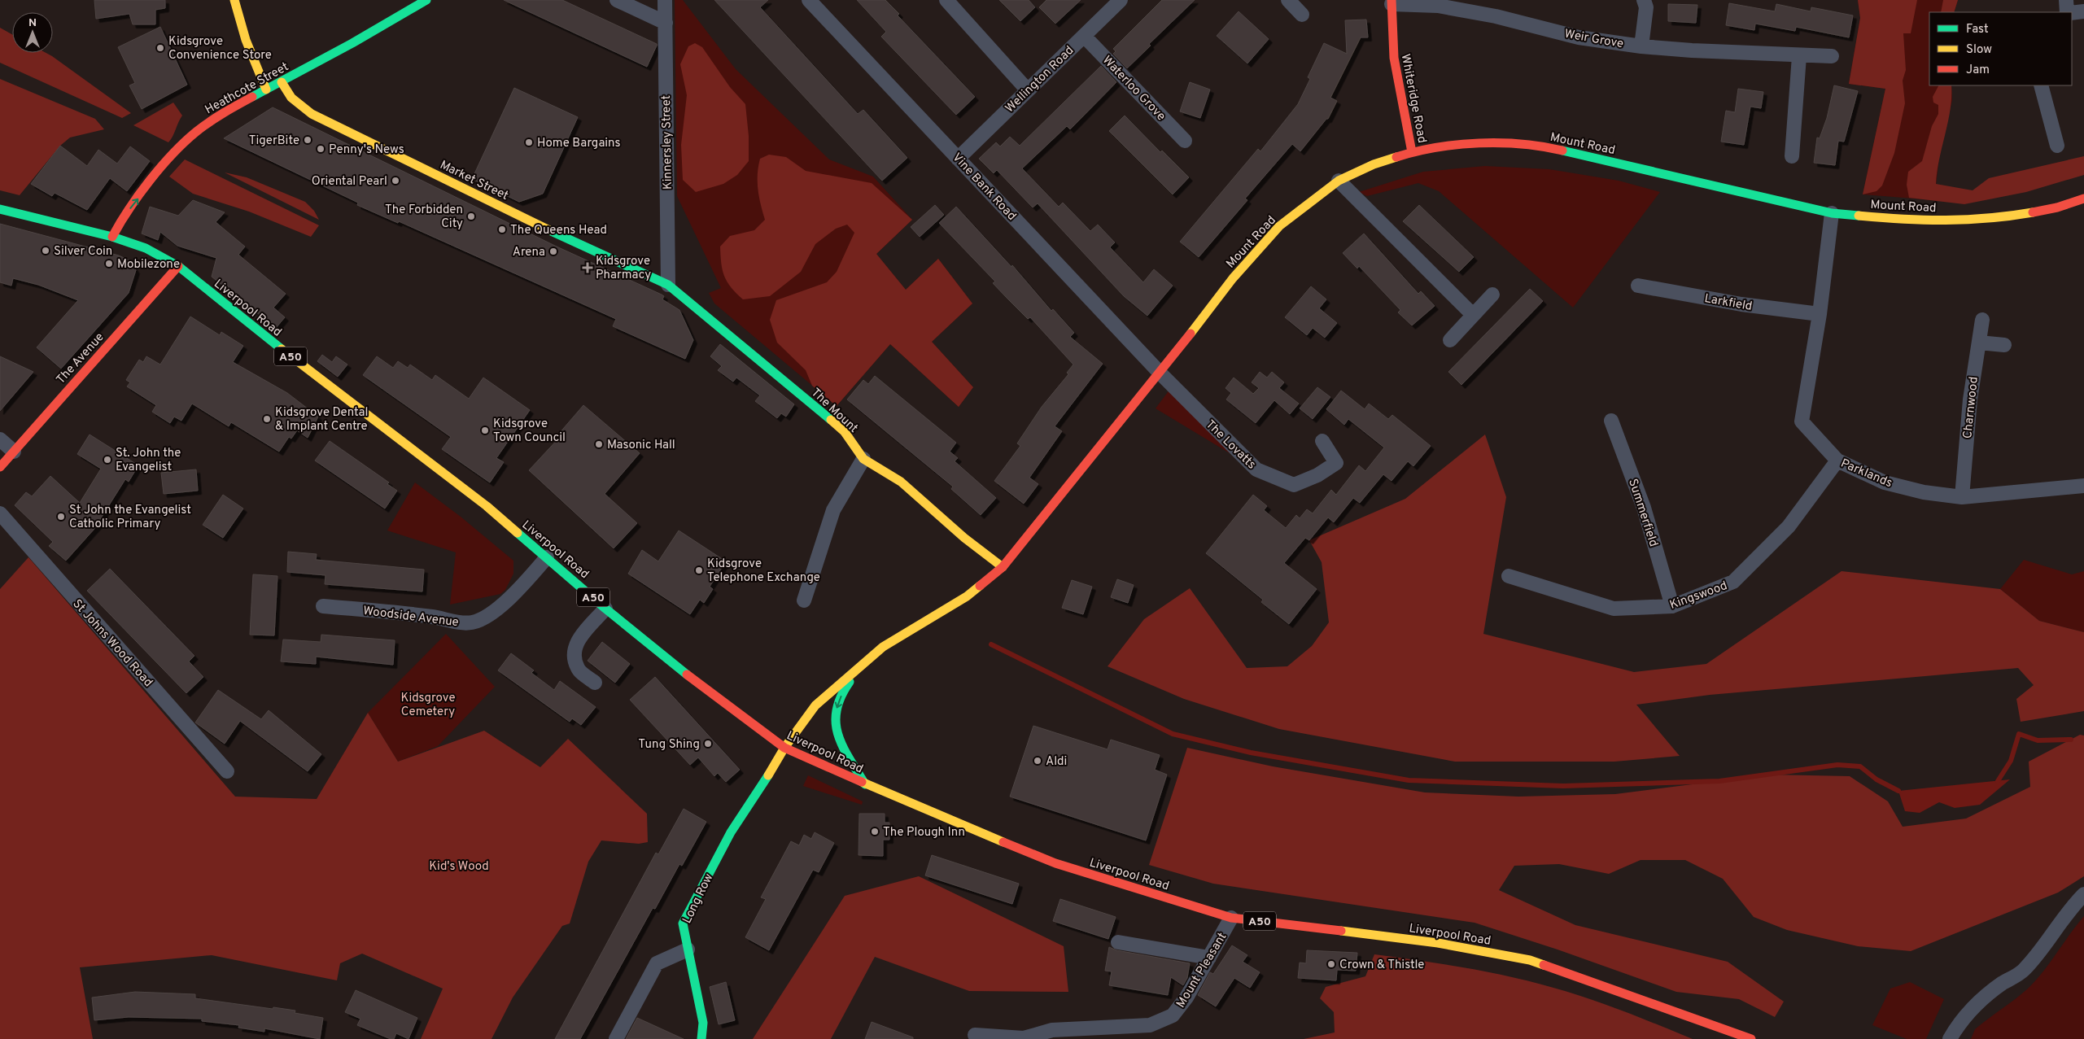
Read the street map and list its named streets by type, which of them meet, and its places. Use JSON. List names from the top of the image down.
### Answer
{
  "streets": {
    "street": [
      "Weir Grove",
      "Wellington Road",
      "Heathcote Street",
      "Waterloo Grove",
      "Whiteridge Road",
      "Kinnersley Street",
      "Mount Road",
      "Market Street",
      "Vine Bank Road",
      "Larkfield",
      "Liverpool Road",
      "A50",
      "The Avenue",
      "Charnwood",
      "The Mount",
      "The Lovatts",
      "Parklands",
      "Summerfield",
      "Kingswood",
      "Woodside Avenue",
      "St Johns Wood Road",
      "Long Row",
      "Mount Pleasant"
    ]
  },
  "crossings": [
    ["Weir Grove", "Whiteridge Road"],
    ["Wellington Road", "Waterloo Grove"],
    ["Wellington Road", "Vine Bank Road"],
    ["Heathcote Street", "Market Street"],
    ["Heathcote Street", "Liverpool Road"],
    ["Whiteridge Road", "Mount Road"],
    ["Kinnersley Street", "Market Street"],
    ["Kinnersley Street", "The Mount"],
    ["Mount Road", "Vine Bank Road"],
    ["Mount Road", "The Lovatts"],
    ["Mount Road", "Parklands"],
    ["Market Street", "The Mount"],
    ["Vine Bank Road", "The Lovatts"],
    ["Larkfield", "Parklands"],
    ["Liverpool Road", "The Avenue"],
    ["Liverpool Road", "Woodside Avenue"],
    ["Liverpool Road", "Long Row"],
    ["Liverpool Road", "Mount Pleasant"],
    ["Charnwood", "Parklands"],
    ["Parklands", "Kingswood"],
    ["Summerfield", "Kingswood"]
  ],
  "one_way": ["Heathcote Street"],
  "parks": ["Kidsgrove Cemetery", "Kid's Wood"],
  "places": {
    "other": [
      "Kidsgrove Convenience Store",
      "TigerBite",
      "Home Bargains",
      "Penny's News",
      "Oriental Pearl",
      "The Forbidden City",
      "The Queens Head",
      "Silver Coin",
      "Arena",
      "Mobilezone",
      "Kidsgrove Dental & Implant Centre",
      "Kidsgrove Town Council",
      "Masonic Hall",
      "St. John the Evangelist",
      "St John the Evangelist Catholic Primary",
      "Kidsgrove Telephone Exchange",
      "Tung Shing",
      "Aldi",
      "The Plough Inn",
      "Crown & Thistle"
    ],
    "health": ["Kidsgrove Pharmacy"]
  },
  "legend": ["Fast", "Slow", "Jam"],
  "north": "top"
}
